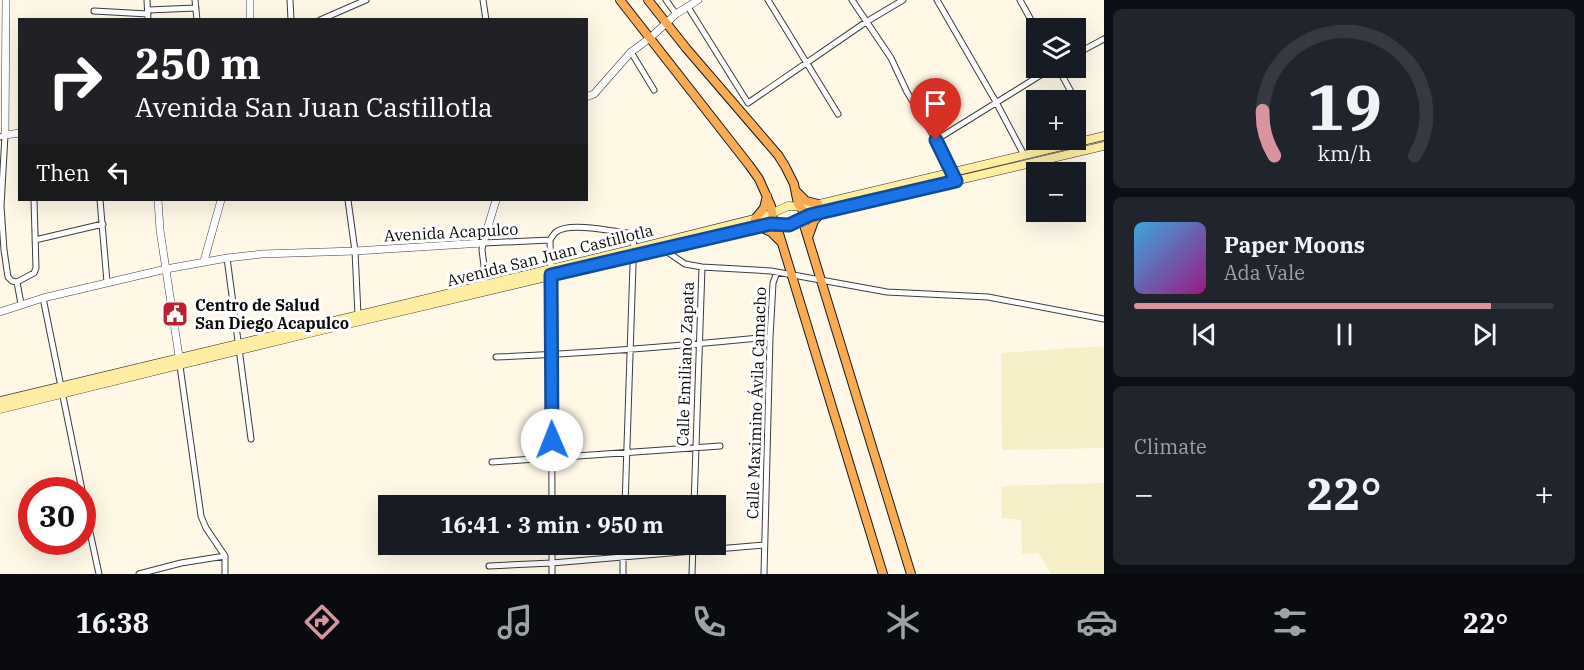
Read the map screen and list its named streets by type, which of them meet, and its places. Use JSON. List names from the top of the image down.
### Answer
{
  "streets": {
    "main road": ["Avenida San Juan Castillotla"],
    "street": ["Avenida Acapulco", "Calle Emiliano Zapata", "Calle Maximino Ávila Camacho"]
  },
  "crossings": [
    ["Avenida Acapulco", "Avenida San Juan Castillotla"],
    ["Avenida San Juan Castillotla", "Calle Emiliano Zapata"],
    ["Calle Emiliano Zapata", "Calle Maximino Ávila Camacho"]
  ],
  "places": {
    "public building": ["Centro de Salud San Diego Acapulco"]
  },
  "page": {
    "map_buttons": ["+", "−"],
    "turn": ["250 m", "Avenida San Juan Castillotla"],
    "then": "Then",
    "song": ["Paper Moons", "Ada Vale"],
    "tile": "Climate",
    "heat": ["−", "22°", "+"],
    "limit": "30",
    "trip": "16:41 · 3 min · 950 m",
    "tabs": ["16:38", "22°"],
    "gauge": ["19", "km/h"]
  }
}
